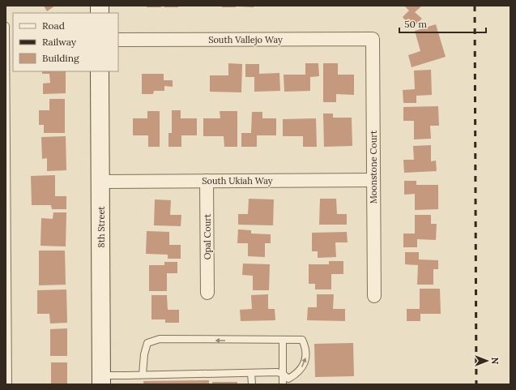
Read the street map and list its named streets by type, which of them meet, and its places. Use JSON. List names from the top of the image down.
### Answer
{
  "streets": {
    "street": [
      "South Vallejo Way",
      "Moonstone Court",
      "South Ukiah Way",
      "8th Street",
      "Opal Court"
    ]
  },
  "crossings": [
    ["South Vallejo Way", "Moonstone Court"],
    ["Moonstone Court", "South Ukiah Way"],
    ["South Ukiah Way", "8th Street"],
    ["South Ukiah Way", "Opal Court"]
  ],
  "legend": ["Road", "Railway", "Building"],
  "scale_bar": "50 m",
  "north": "right"
}
